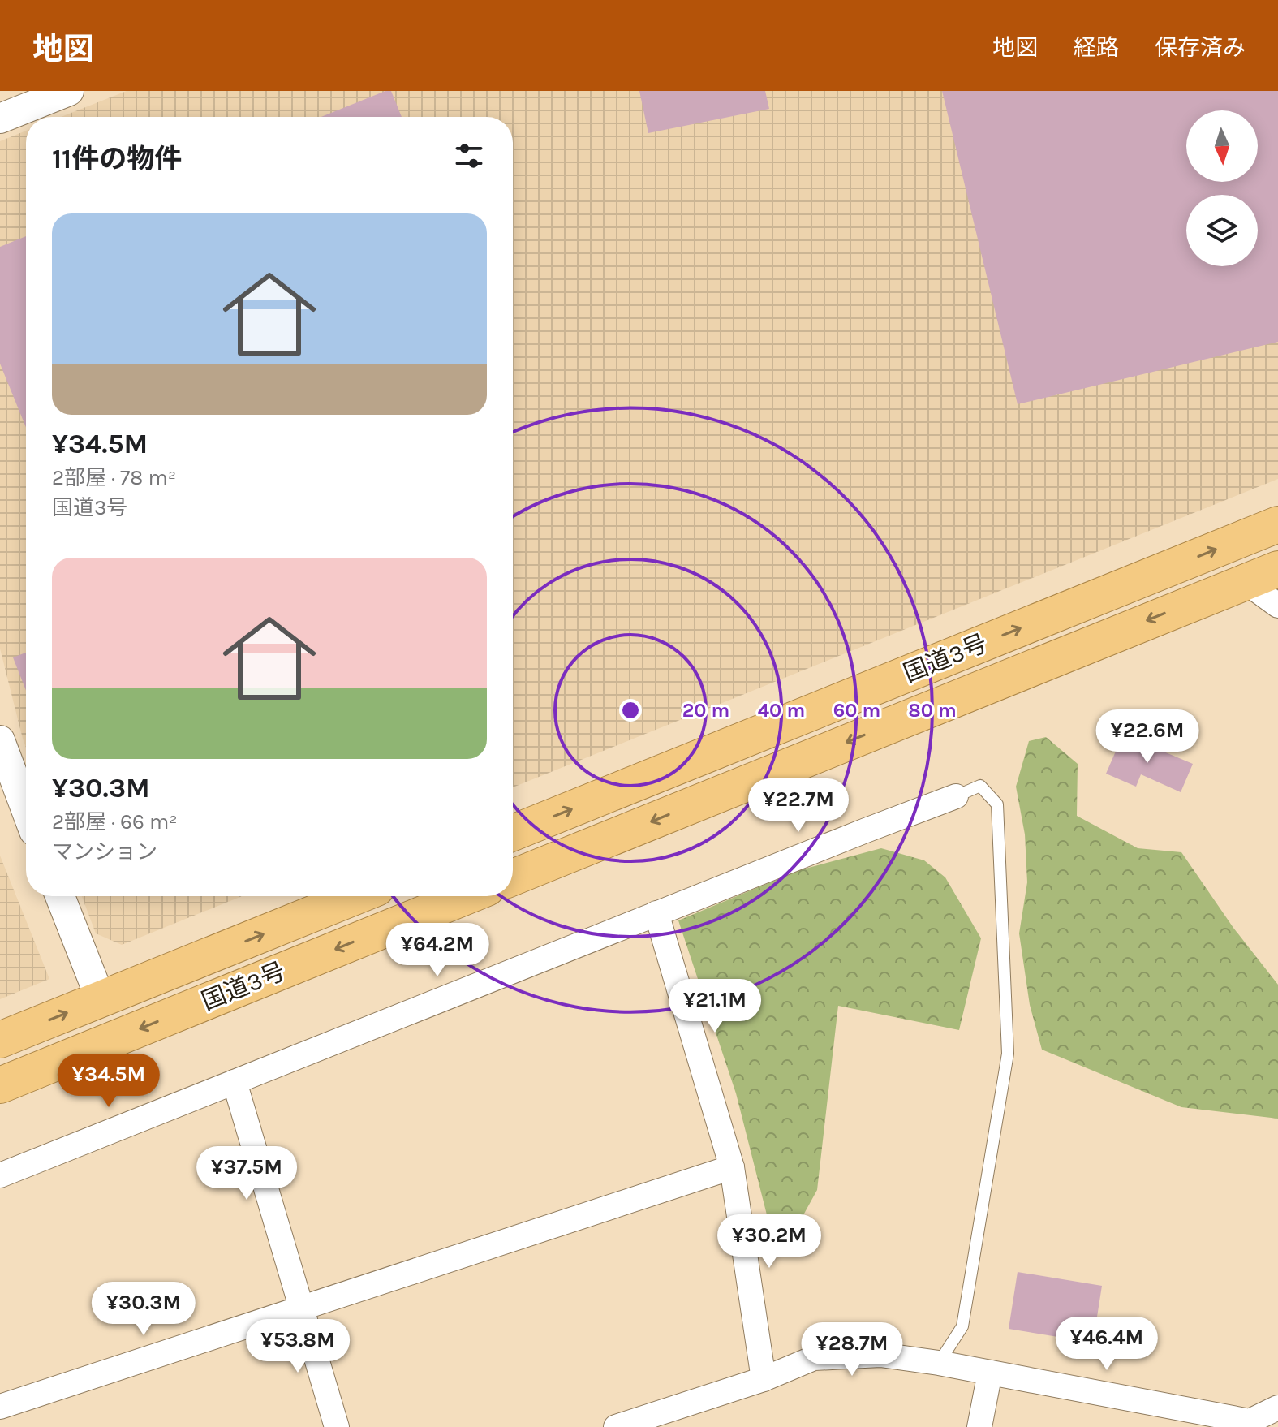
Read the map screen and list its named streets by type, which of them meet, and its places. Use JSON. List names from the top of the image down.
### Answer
{
  "streets": {
    "highway": ["国道3号"]
  },
  "north": "bottom",
  "page": {
    "header": "地図",
    "nav": ["地図", "経路", "保存済み"],
    "heading": "11件の物件",
    "list": [
      {
        "name": "¥34.5M",
        "note": "2部屋 · 78 m² · 国道3号"
      },
      {
        "name": "¥30.3M",
        "note": "2部屋 · 66 m² · マンション"
      }
    ],
    "price": [
      "¥22.6M",
      "¥22.7M",
      "¥64.2M",
      "¥21.1M",
      "¥34.5M",
      "¥37.5M",
      "¥30.2M",
      "¥30.3M",
      "¥46.4M",
      "¥53.8M",
      "¥28.7M"
    ]
  },
  "rings": [
    "20 m",
    "40 m",
    "60 m",
    "80 m"
  ]
}
